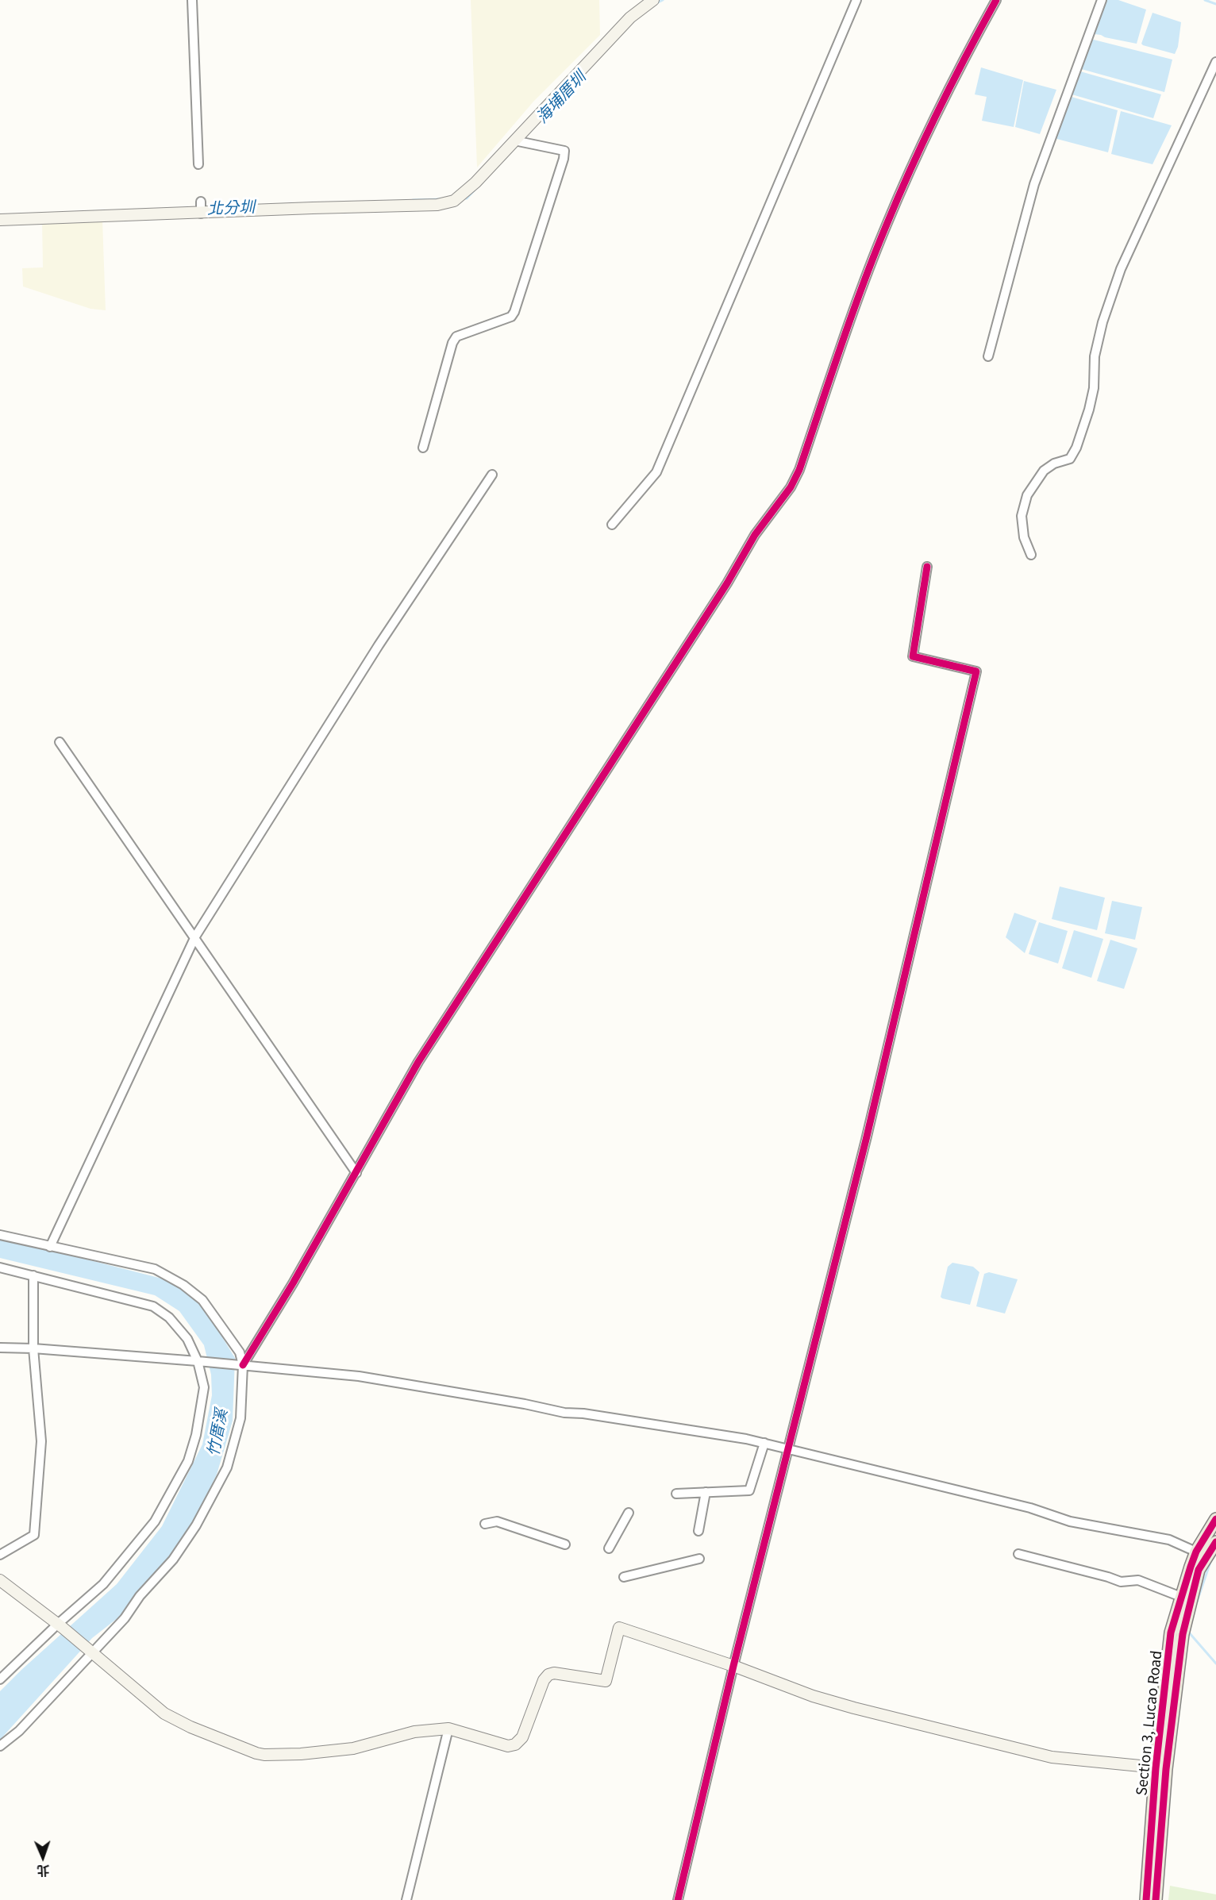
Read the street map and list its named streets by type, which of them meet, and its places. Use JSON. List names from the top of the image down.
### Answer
{
  "streets": {
    "main road": ["Section 3, Lucao Road"]
  },
  "water": ["海埔厝圳", "北分圳", "竹厝溪"],
  "north": "bottom"
}
